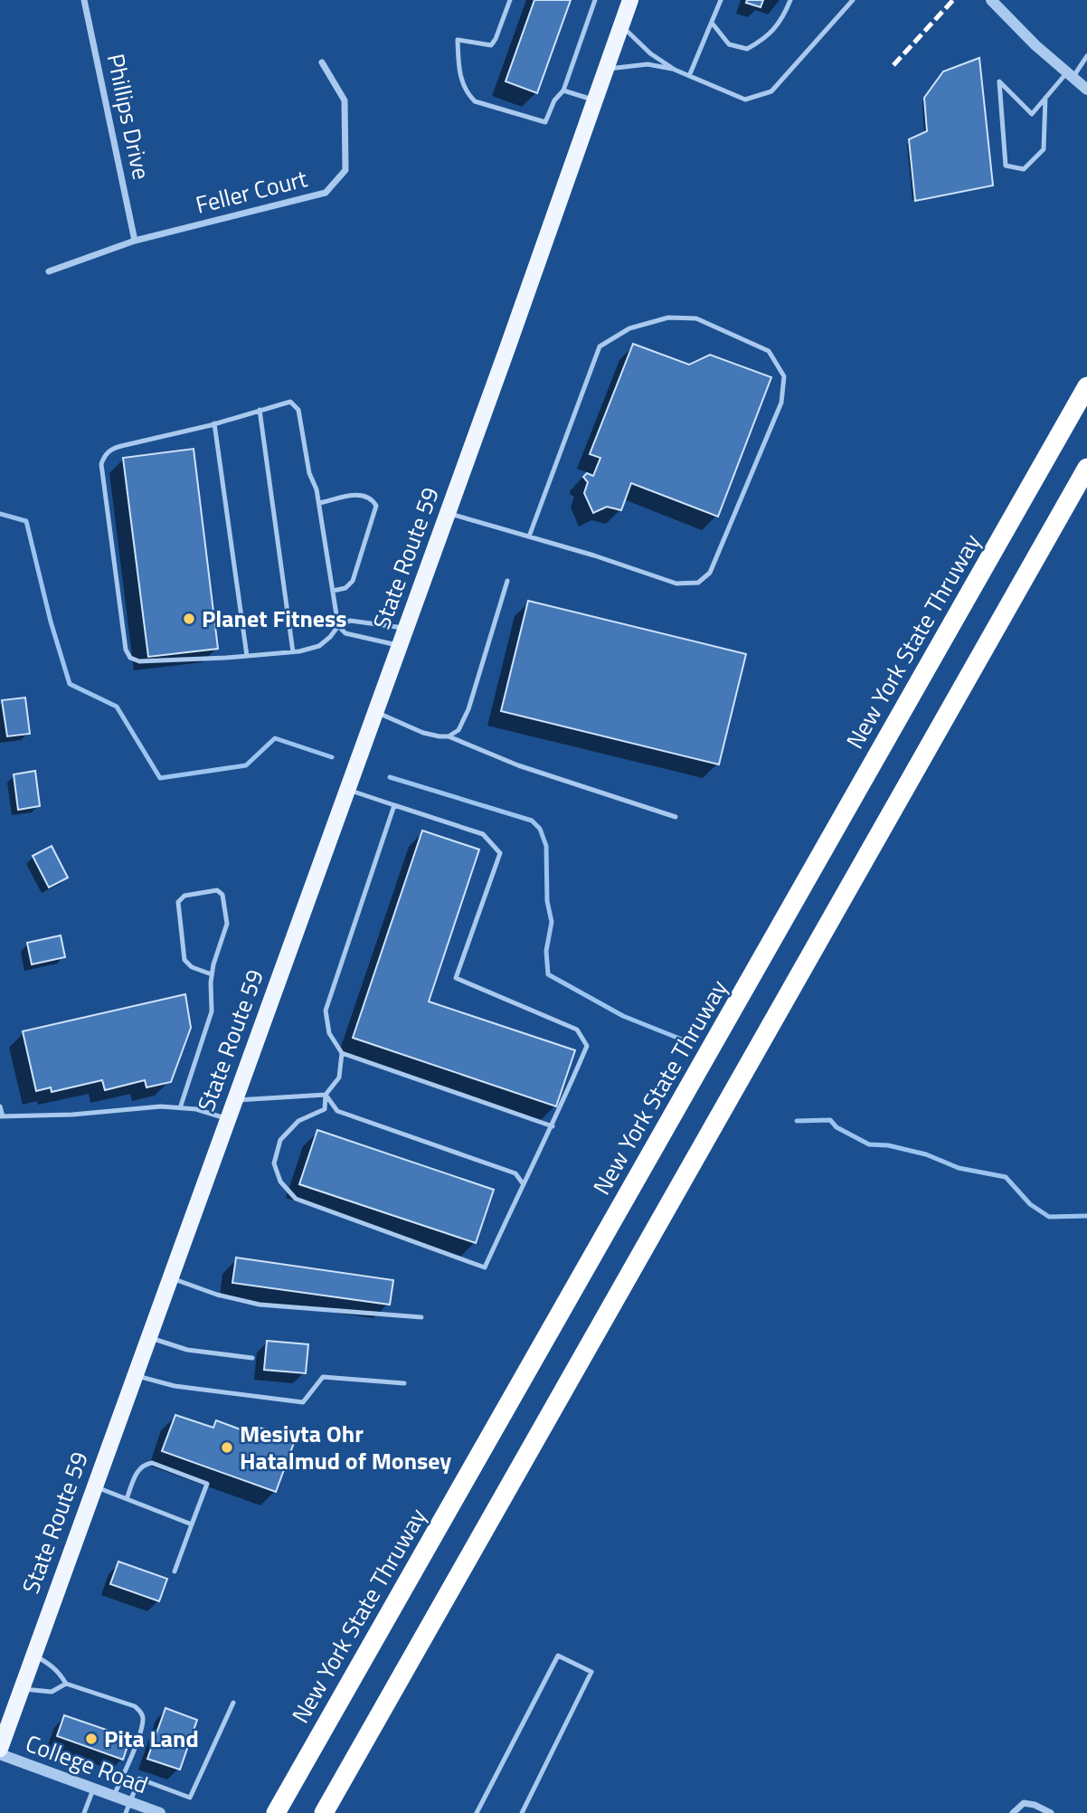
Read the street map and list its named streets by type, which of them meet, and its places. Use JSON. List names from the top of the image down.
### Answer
{
  "streets": {
    "highway": ["New York State Thruway"],
    "main road": ["State Route 59"],
    "street": ["Phillips Drive", "Feller Court", "College Road"]
  },
  "crossings": [
    ["Phillips Drive", "Feller Court"]
  ],
  "places": ["Planet Fitness", "Mesivta Ohr Hatalmud of Monsey", "Pita Land"]
}
